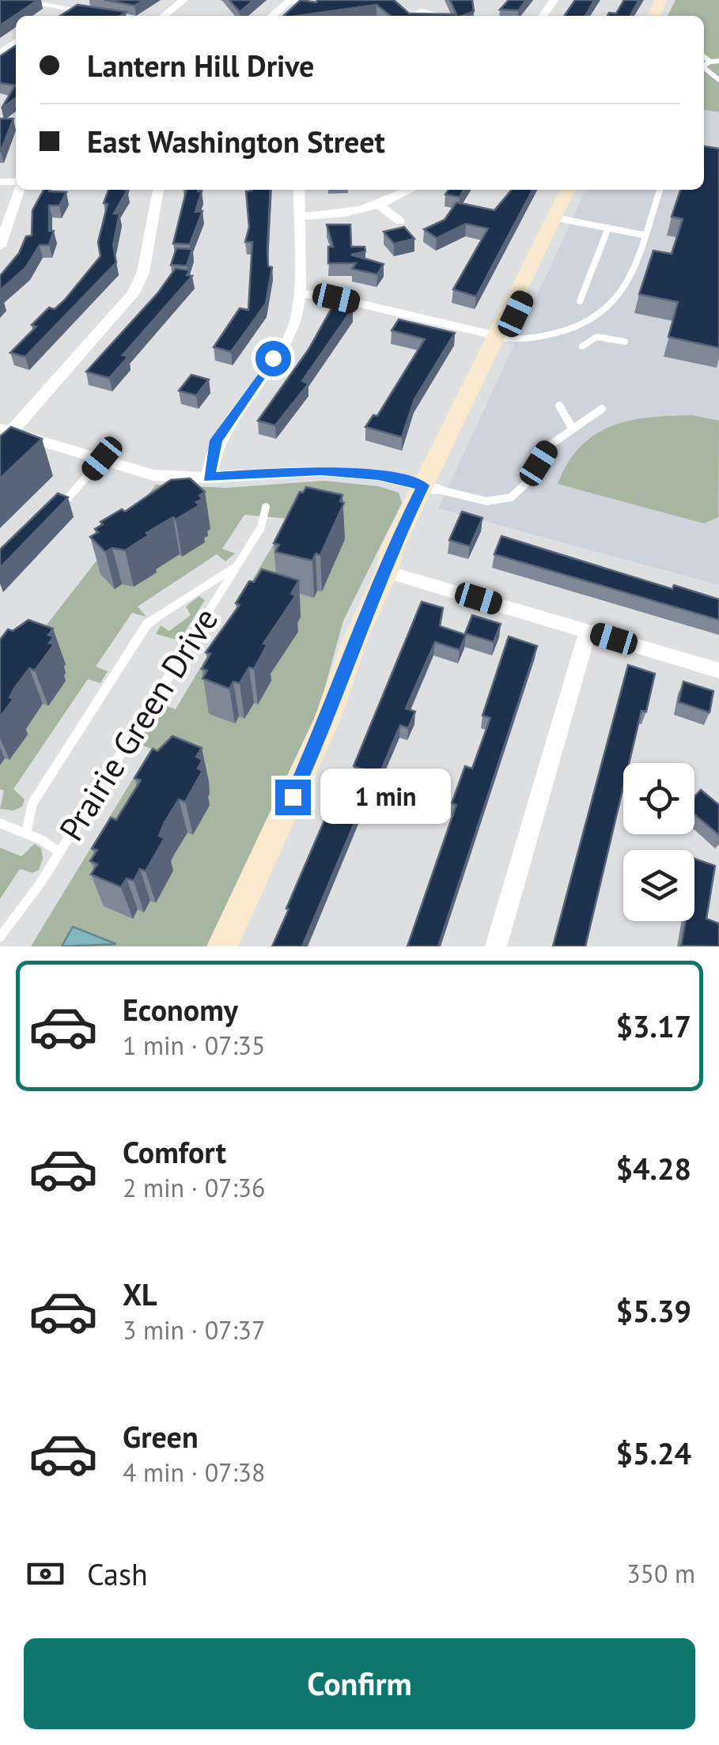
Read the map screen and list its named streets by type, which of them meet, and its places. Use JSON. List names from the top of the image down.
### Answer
{
  "streets": {
    "lane": ["Prairie Green Drive"]
  },
  "page": {
    "banner": ["Lantern Hill Drive", "East Washington Street"],
    "bubble": "1 min",
    "list": [
      {
        "name": "Economy",
        "note": "1 min · 07:35",
        "value": "$3.17"
      },
      {
        "name": "Comfort",
        "note": "2 min · 07:36",
        "value": "$4.28"
      },
      {
        "name": "XL",
        "note": "3 min · 07:37",
        "value": "$5.39"
      },
      {
        "name": "Green",
        "note": "4 min · 07:38",
        "value": "$5.24"
      }
    ],
    "pay": ["Cash", "350 m"],
    "buttons": "Confirm"
  }
}
